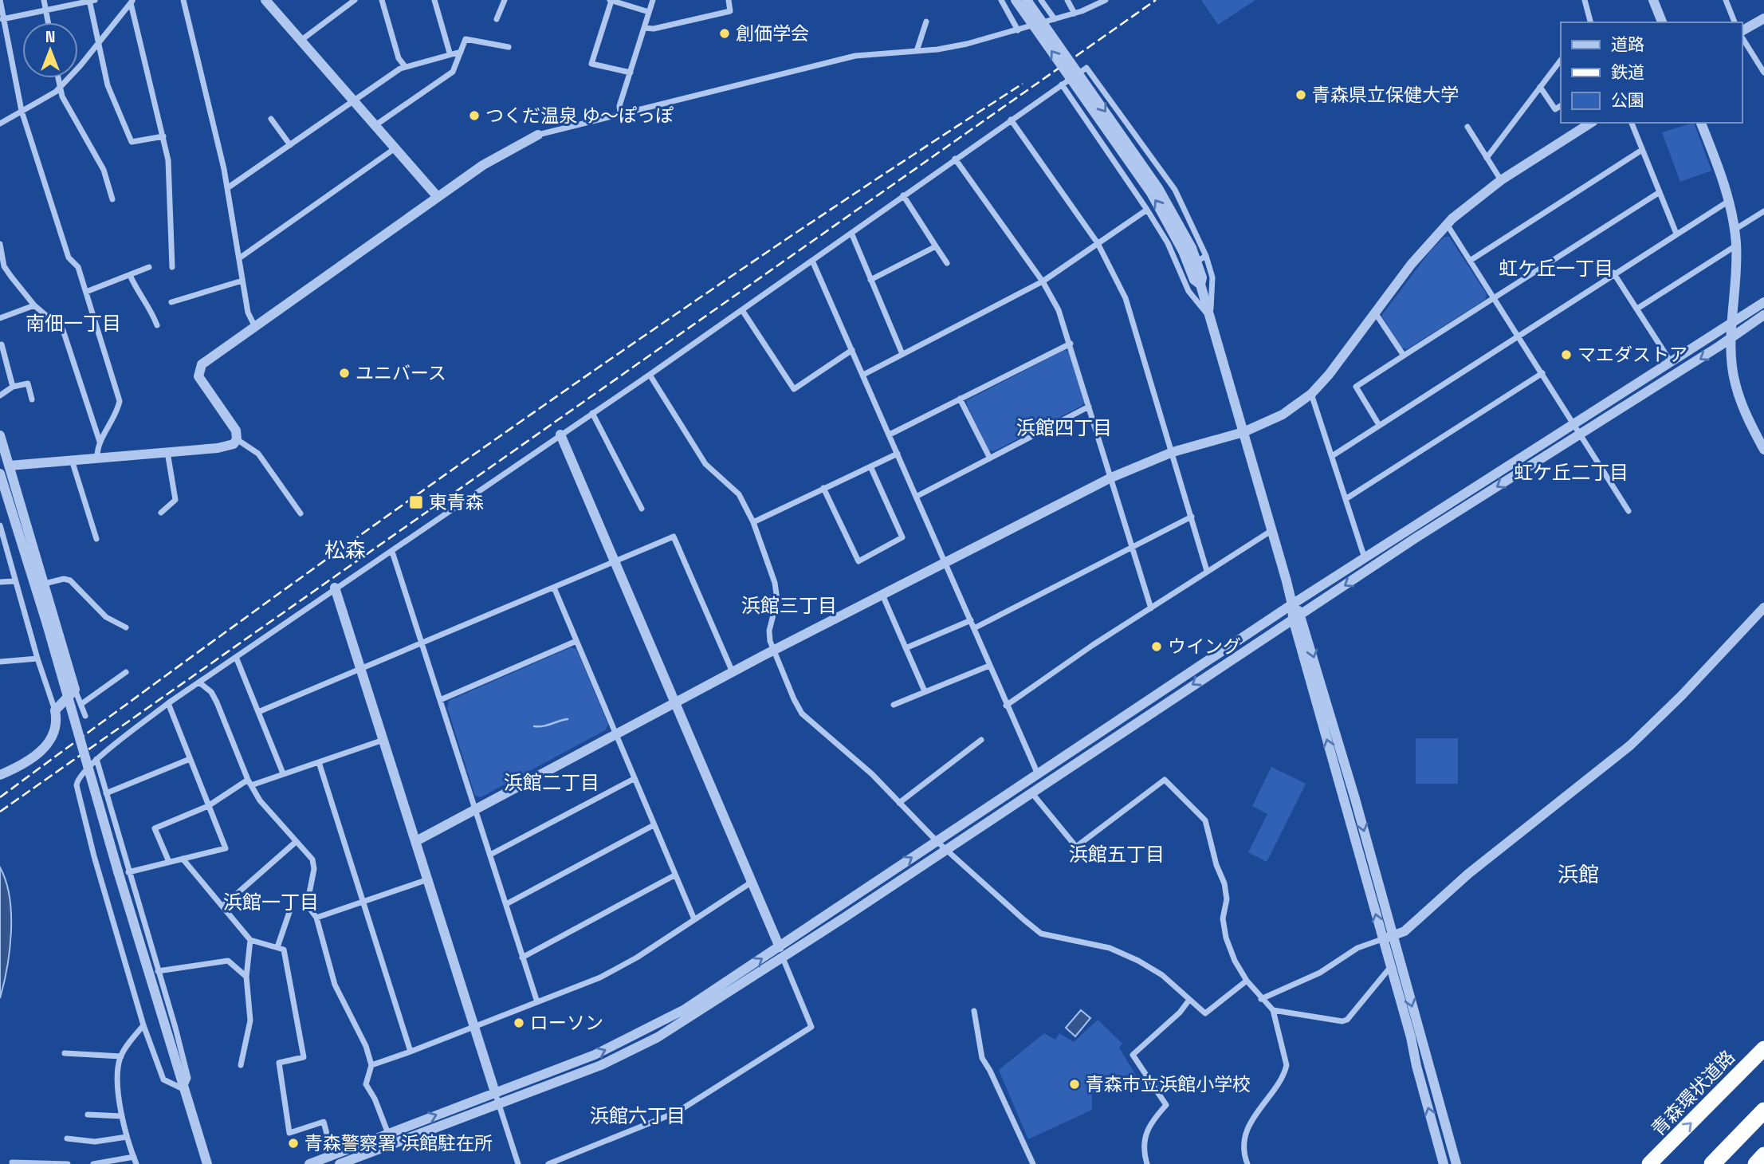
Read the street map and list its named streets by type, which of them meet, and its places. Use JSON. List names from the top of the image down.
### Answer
{
  "streets": {
    "highway": ["青森環状道路"]
  },
  "districts": [
    "虹ケ丘一丁目",
    "南佃一丁目",
    "浜館四丁目",
    "虹ケ丘二丁目",
    "松森",
    "浜館三丁目",
    "浜館二丁目",
    "浜館五丁目",
    "浜館",
    "浜館一丁目",
    "浜館六丁目"
  ],
  "places": {
    "other": [
      "創価学会",
      "青森県立保健大学",
      "つくだ温泉 ゆ～ぽっぽ",
      "マエダストア",
      "ユニバース",
      "ウイング",
      "ローソン",
      "青森市立浜館小学校",
      "青森警察署 浜館駐在所"
    ],
    "transit": ["東青森"]
  },
  "legend": ["道路", "鉄道", "公園"],
  "north": "top"
}
